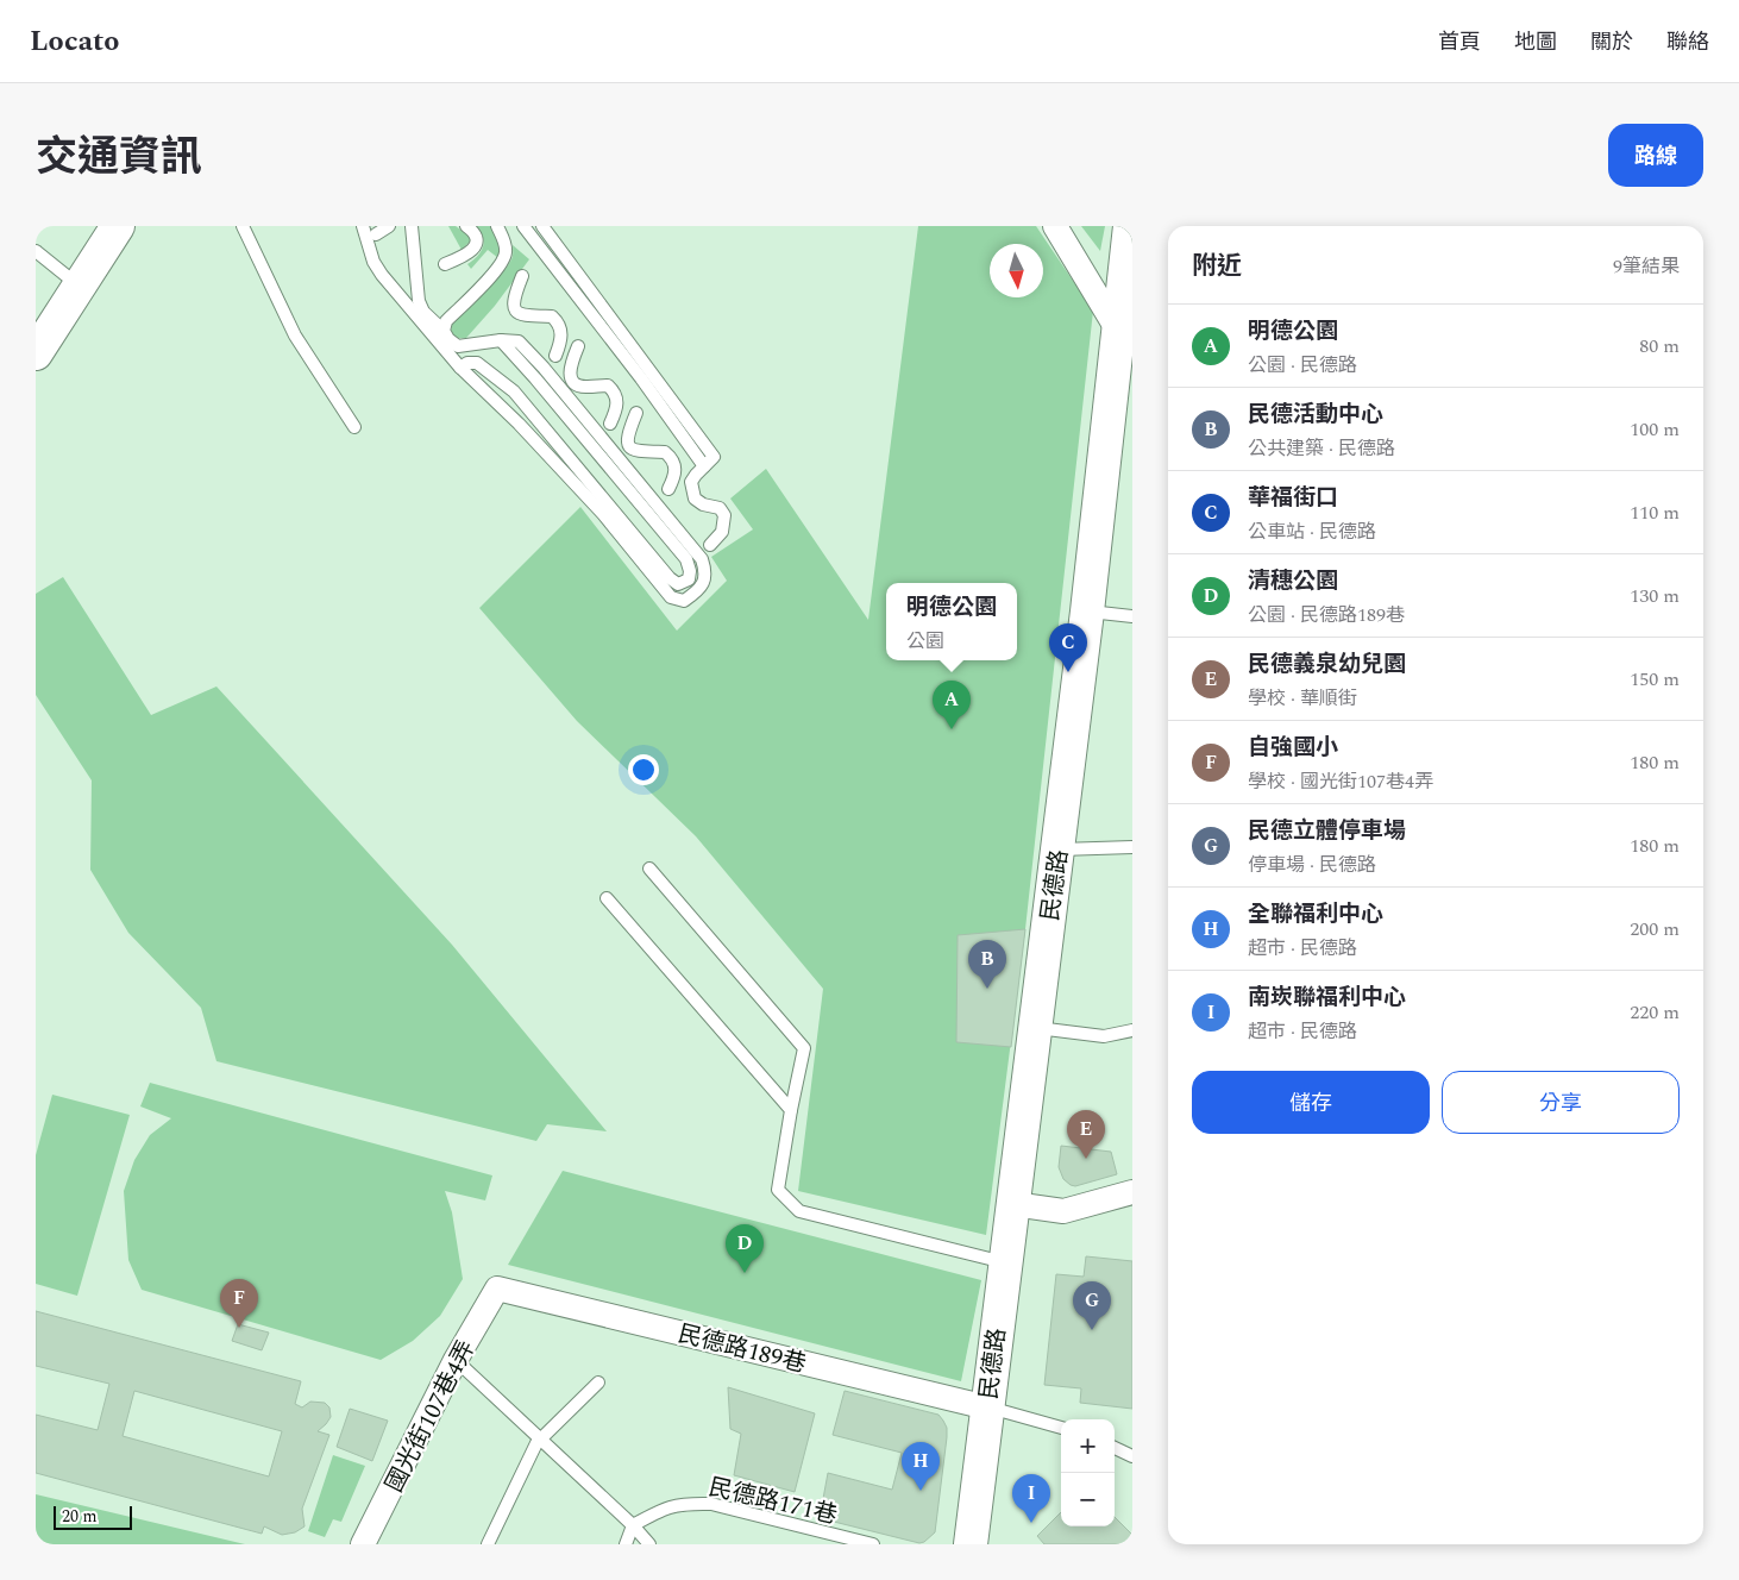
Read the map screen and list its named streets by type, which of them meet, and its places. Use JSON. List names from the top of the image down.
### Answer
{
  "streets": {
    "street": ["民德路", "民德路189巷", "國光街107巷4弄"],
    "lane": ["民德路171巷"]
  },
  "crossings": [
    ["民德路", "民德路189巷"],
    ["民德路189巷", "國光街107巷4弄"]
  ],
  "scale_bar": "20 m",
  "north": "bottom",
  "page": {
    "header": "Locato",
    "nav": [
      "首頁",
      "地圖",
      "關於",
      "聯絡"
    ],
    "title": "交通資訊",
    "buttons": [
      "路線",
      ["儲存", "分享"]
    ],
    "heading": ["附近", "9筆結果"],
    "list": [
      {
        "mark": "A",
        "name": "明德公園",
        "note": "公園 · 民德路",
        "value": "80 m"
      },
      {
        "mark": "B",
        "name": "民德活動中心",
        "note": "公共建築 · 民德路",
        "value": "100 m"
      },
      {
        "mark": "C",
        "name": "華福街口",
        "note": "公車站 · 民德路",
        "value": "110 m"
      },
      {
        "mark": "D",
        "name": "清穗公園",
        "note": "公園 · 民德路189巷",
        "value": "130 m"
      },
      {
        "mark": "E",
        "name": "民德義泉幼兒園",
        "note": "學校 · 華順街",
        "value": "150 m"
      },
      {
        "mark": "F",
        "name": "自強國小",
        "note": "學校 · 國光街107巷4弄",
        "value": "180 m"
      },
      {
        "mark": "G",
        "name": "民德立體停車場",
        "note": "停車場 · 民德路",
        "value": "180 m"
      },
      {
        "mark": "H",
        "name": "全聯福利中心",
        "note": "超市 · 民德路",
        "value": "200 m"
      },
      {
        "mark": "I",
        "name": "南崁聯福利中心",
        "note": "超市 · 民德路",
        "value": "220 m"
      }
    ],
    "popup": ["明德公園", "公園"],
    "pins": [
      "C",
      "A",
      "B",
      "E",
      "D",
      "F",
      "G",
      "H",
      "I"
    ],
    "map_buttons": ["+", "−"],
    "scale": "20 m"
  }
}
